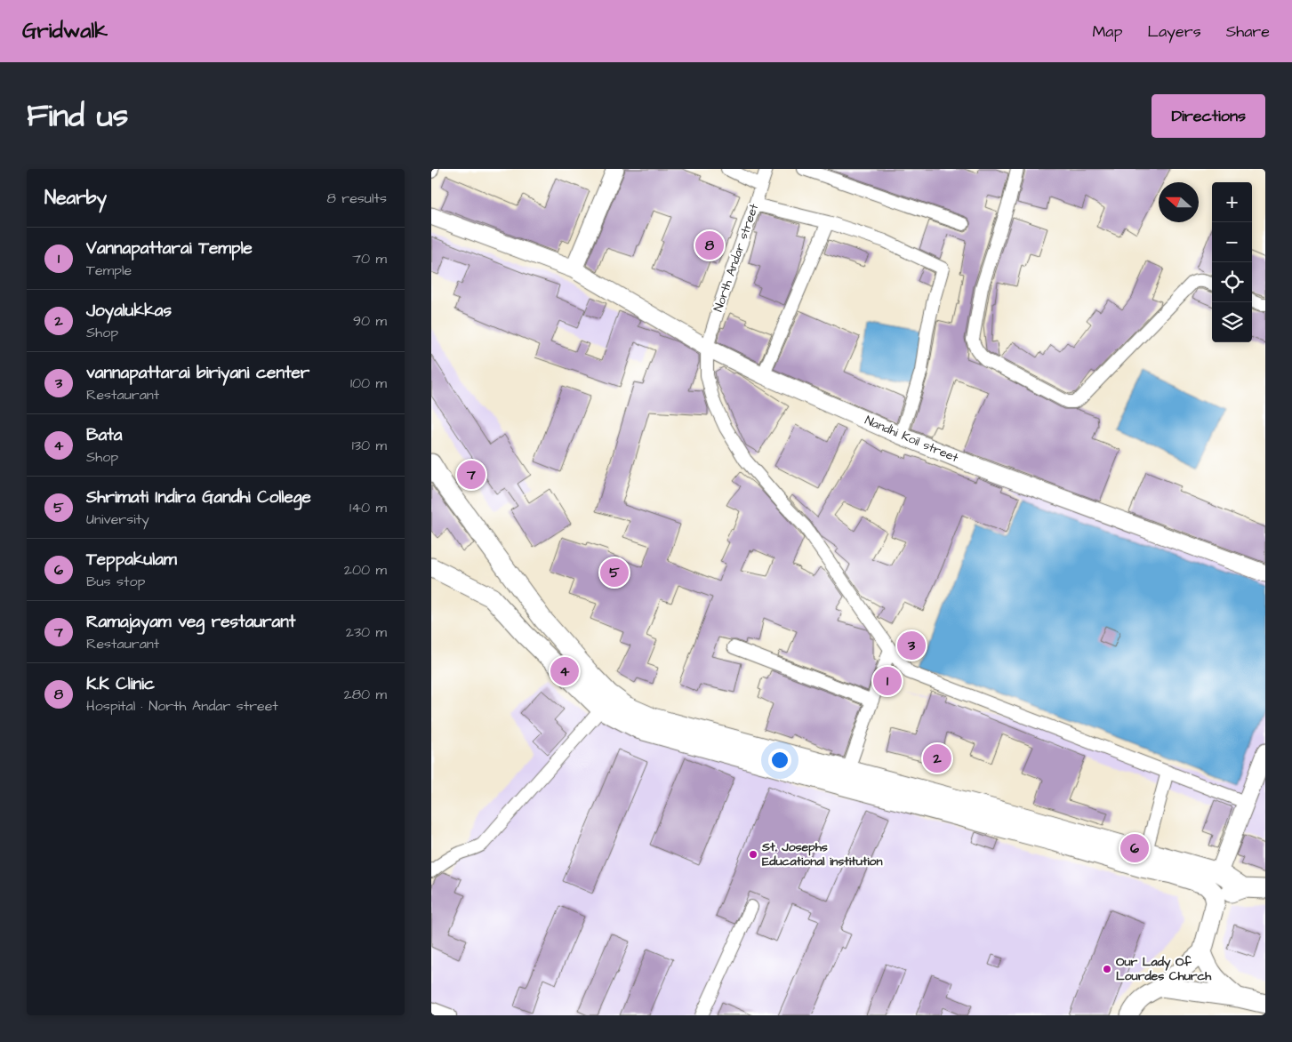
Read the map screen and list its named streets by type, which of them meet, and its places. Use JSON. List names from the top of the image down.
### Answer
{
  "streets": {
    "street": ["North Andar street", "Nandhi Koil street"]
  },
  "crossings": [
    ["North Andar street", "Nandhi Koil street"]
  ],
  "places": ["St. Josephs Educational institution", "Our Lady Of Lourdes Church"],
  "north": "left",
  "page": {
    "header": "Gridwalk",
    "nav": ["Map", "Layers", "Share"],
    "title": "Find us",
    "buttons": "Directions",
    "heading": ["Nearby", "8 results"],
    "map_buttons": ["+", "−"],
    "list": [
      {
        "mark": "1",
        "name": "Vannapattarai Temple",
        "note": "Temple",
        "value": "70 m"
      },
      {
        "mark": "2",
        "name": "Joyalukkas",
        "note": "Shop",
        "value": "90 m"
      },
      {
        "mark": "3",
        "name": "vannapattarai biriyani center",
        "note": "Restaurant",
        "value": "100 m"
      },
      {
        "mark": "4",
        "name": "Bata",
        "note": "Shop",
        "value": "130 m"
      },
      {
        "mark": "5",
        "name": "Shrimati Indira Gandhi College",
        "note": "University",
        "value": "140 m"
      },
      {
        "mark": "6",
        "name": "Teppakulam",
        "note": "Bus stop",
        "value": "200 m"
      },
      {
        "mark": "7",
        "name": "Ramajayam veg restaurant",
        "note": "Restaurant",
        "value": "230 m"
      },
      {
        "mark": "8",
        "name": "K.K Clinic",
        "note": "Hospital · North Andar street",
        "value": "280 m"
      }
    ],
    "pins": [
      "8",
      "7",
      "5",
      "3",
      "4",
      "1",
      "2",
      "6"
    ]
  }
}
